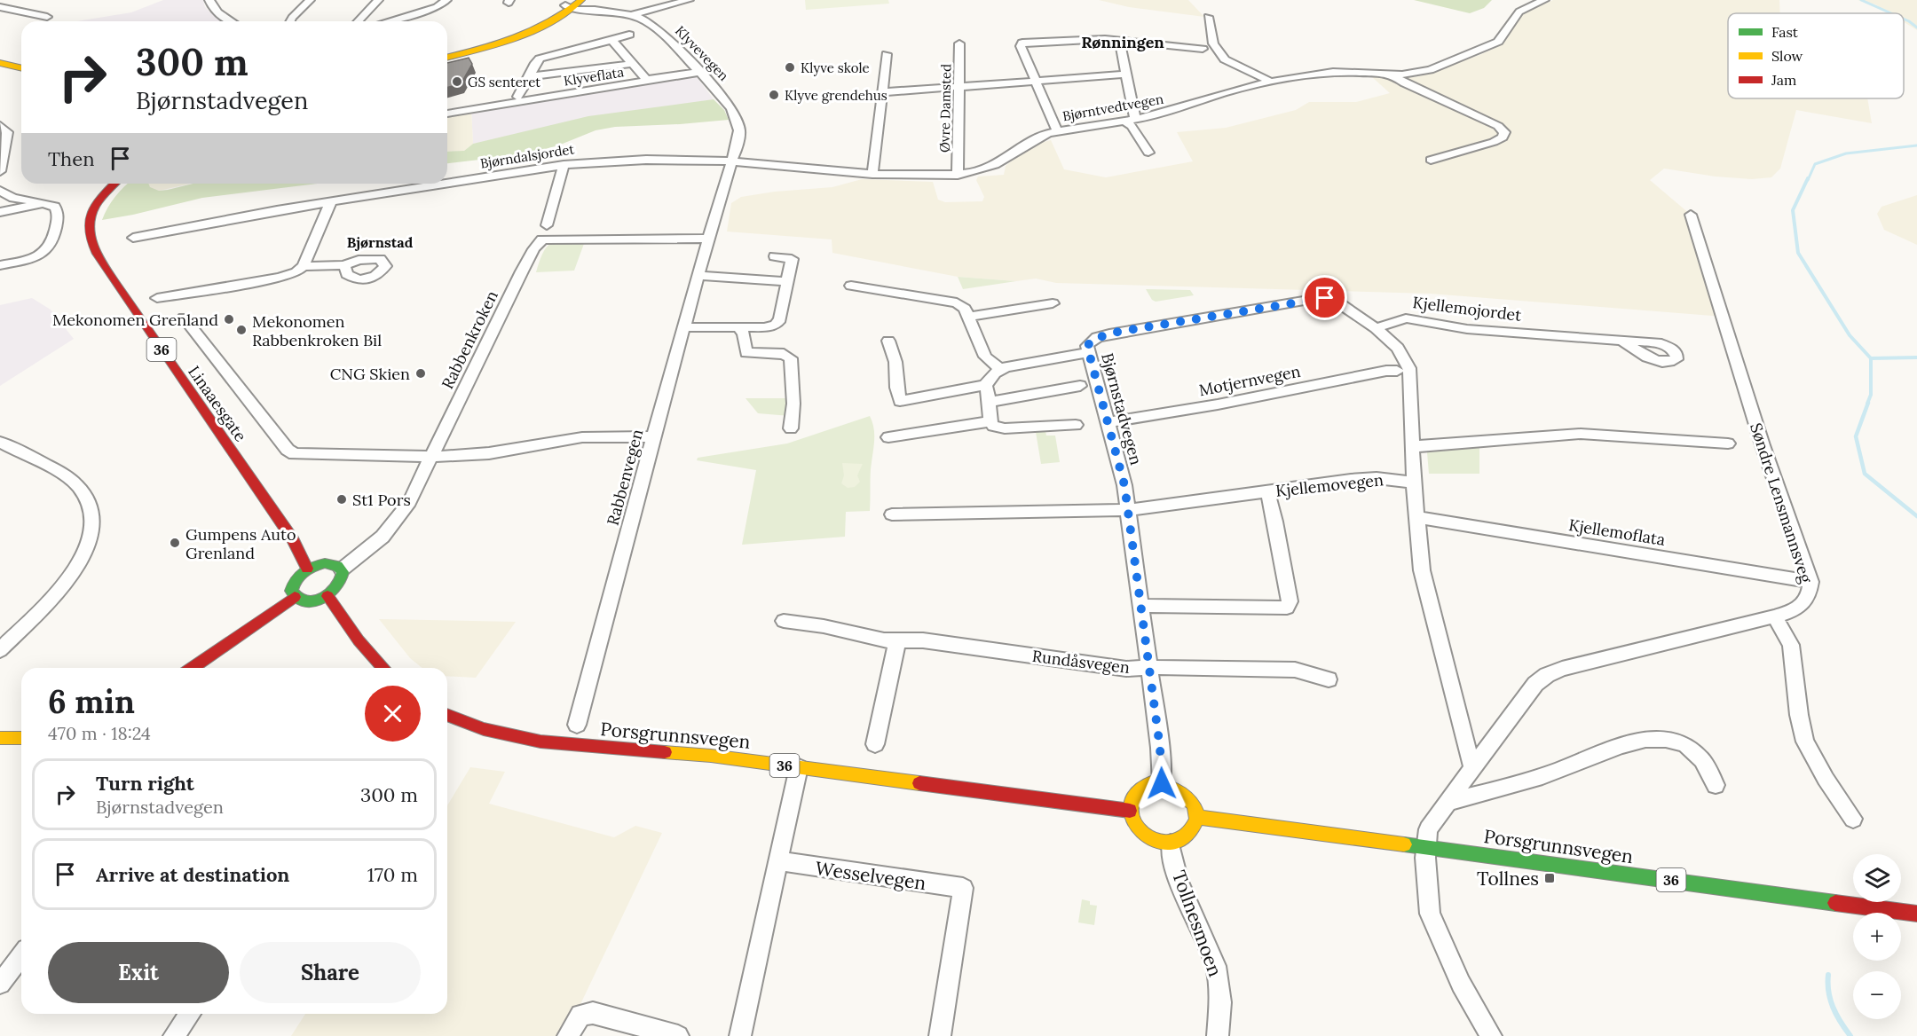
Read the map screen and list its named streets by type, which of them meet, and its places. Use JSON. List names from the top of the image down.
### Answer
{
  "streets": {
    "main road": ["36", "Linaaesgate", "Porsgrunnsvegen"],
    "street": [
      "Klyvevegen",
      "Klyveflata",
      "Bjørntvedtvegen",
      "Øvre Damsted",
      "Bjørndalsjordet",
      "Kjellemojordet",
      "Rabbenkroken",
      "Motjernvegen",
      "Bjørnstadvegen",
      "Rabbenvegen",
      "Kjellemovegen",
      "Søndre Lensmannsveg",
      "Kjellemoflata",
      "Rundåsvegen",
      "Wesselvegen",
      "Tollnesmoen"
    ]
  },
  "crossings": [
    ["Klyvevegen", "Klyveflata"],
    ["Klyvevegen", "Bjørntvedtvegen"],
    ["Klyvevegen", "Bjørndalsjordet"],
    ["Klyvevegen", "Rabbenvegen"],
    ["Bjørntvedtvegen", "Øvre Damsted"],
    ["Bjørntvedtvegen", "Bjørndalsjordet"],
    ["Bjørntvedtvegen", "Rabbenvegen"],
    ["Bjørndalsjordet", "Rabbenvegen"],
    ["Kjellemojordet", "Bjørnstadvegen"],
    ["Rabbenkroken", "Linaaesgate"],
    ["Rabbenkroken", "Rabbenvegen"],
    ["Motjernvegen", "Bjørnstadvegen"],
    ["Bjørnstadvegen", "Kjellemovegen"],
    ["Bjørnstadvegen", "Rundåsvegen"],
    ["Bjørnstadvegen", "Porsgrunnsvegen"],
    ["Bjørnstadvegen", "Tollnesmoen"],
    ["Søndre Lensmannsveg", "Kjellemoflata"],
    ["Porsgrunnsvegen", "Tollnesmoen"]
  ],
  "districts": ["Rønningen", "Bjørnstad"],
  "places": {
    "other": [
      "Klyve skole",
      "GS senteret",
      "Klyve grendehus",
      "Mekonomen Grenland",
      "Mekonomen Rabbenkroken Bil",
      "CNG Skien",
      "St1 Pors",
      "Gumpens Auto Grenland"
    ],
    "transit": ["Tollnes"]
  },
  "legend": ["Fast", "Slow", "Jam"],
  "page": {
    "turn": ["300 m", "Bjørnstadvegen"],
    "then": "Then",
    "heading": ["6 min", "470 m · 18:24"],
    "list": [
      {
        "name": "Turn right",
        "note": "Bjørnstadvegen",
        "value": "300 m"
      },
      {
        "name": "Arrive at destination",
        "value": "170 m"
      }
    ],
    "map_buttons": ["+", "−"],
    "buttons": ["Exit", "Share"]
  }
}
